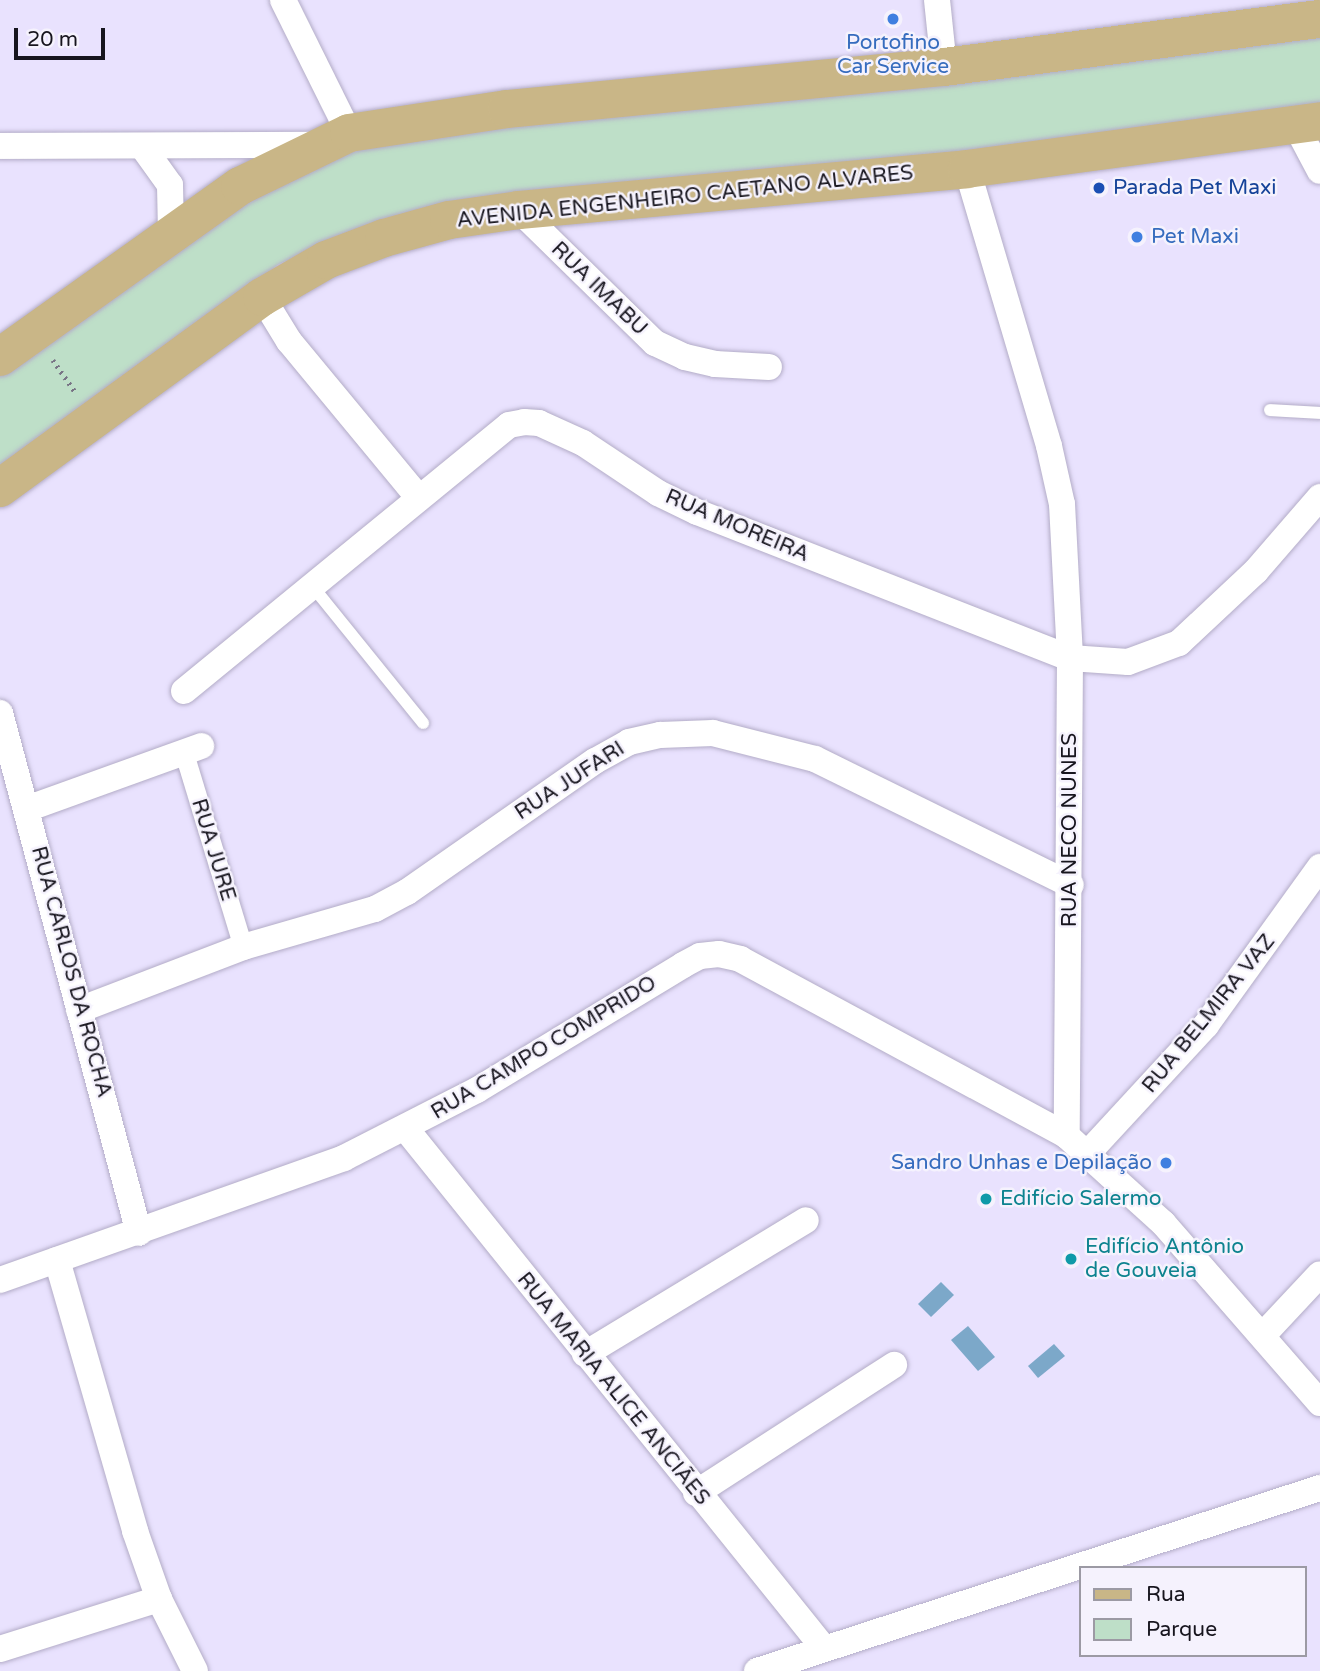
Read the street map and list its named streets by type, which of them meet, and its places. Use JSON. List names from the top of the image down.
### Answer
{
  "streets": {
    "main road": ["AVENIDA ENGENHEIRO CAETANO ALVARES"],
    "street": [
      "RUA IMABU",
      "RUA MOREIRA",
      "RUA JUFARI",
      "RUA NECO NUNES",
      "RUA JURE",
      "RUA CARLOS DA ROCHA",
      "RUA BELMIRA VAZ",
      "RUA CAMPO COMPRIDO",
      "RUA MARIA ALICE ANCIÃES"
    ]
  },
  "crossings": [
    ["AVENIDA ENGENHEIRO CAETANO ALVARES", "RUA IMABU"],
    ["AVENIDA ENGENHEIRO CAETANO ALVARES", "RUA NECO NUNES"],
    ["RUA MOREIRA", "RUA NECO NUNES"],
    ["RUA JUFARI", "RUA NECO NUNES"],
    ["RUA JUFARI", "RUA JURE"],
    ["RUA JUFARI", "RUA CARLOS DA ROCHA"],
    ["RUA NECO NUNES", "RUA CAMPO COMPRIDO"],
    ["RUA CARLOS DA ROCHA", "RUA CAMPO COMPRIDO"],
    ["RUA CAMPO COMPRIDO", "RUA MARIA ALICE ANCIÃES"]
  ],
  "places": [
    "Portofino Car Service",
    "Parada Pet Maxi",
    "Pet Maxi",
    "Sandro Unhas e Depilação",
    "Edifício Salermo",
    "Edifício Antônio de Gouveia"
  ],
  "legend": ["Rua", "Parque"],
  "scale_bar": "20 m"
}
